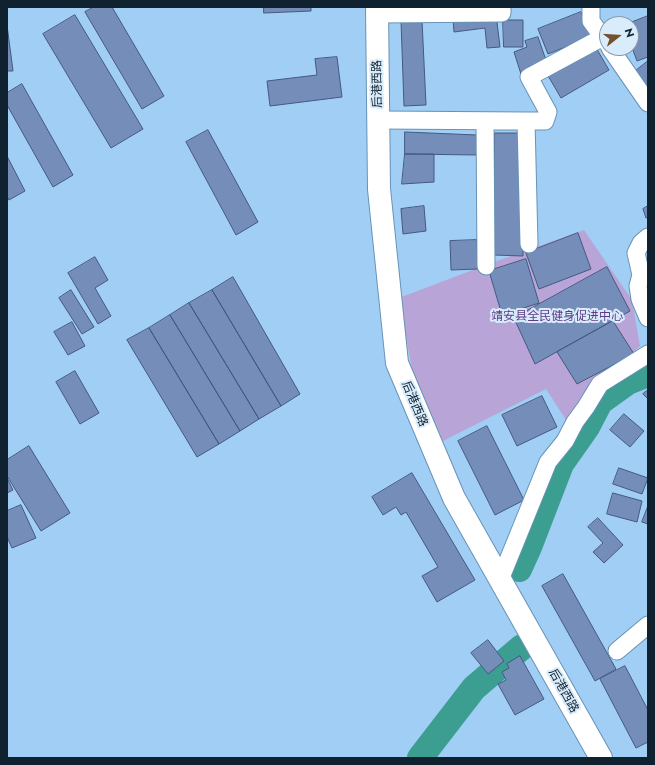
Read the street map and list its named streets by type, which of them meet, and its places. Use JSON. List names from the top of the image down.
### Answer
{
  "streets": {
    "main road": ["后港西路"]
  },
  "parks": ["靖安县全民健身促进中心"],
  "north": "right"
}
